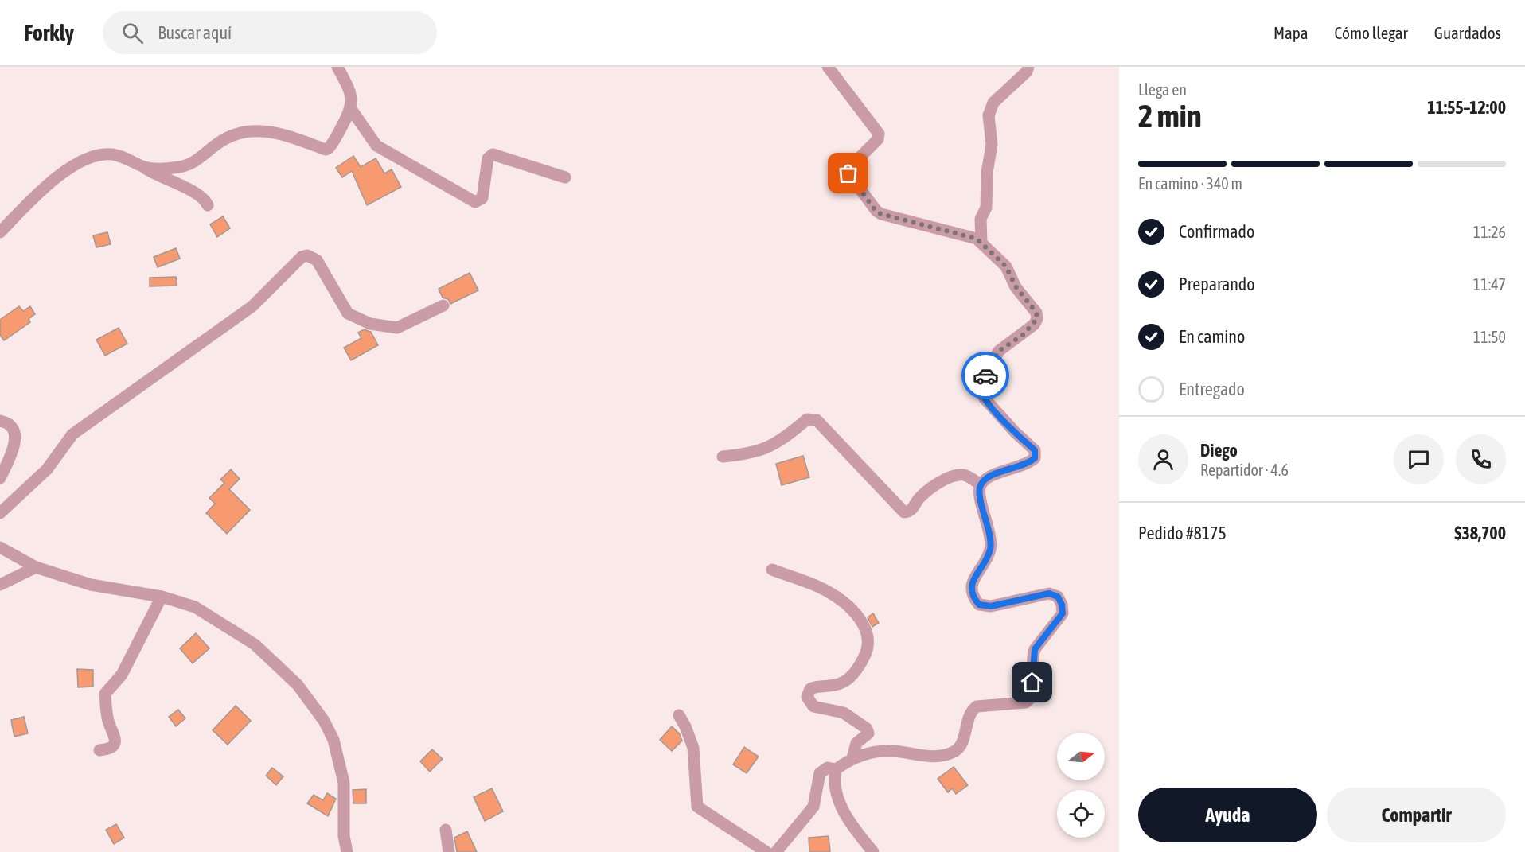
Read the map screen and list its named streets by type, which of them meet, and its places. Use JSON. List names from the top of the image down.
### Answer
{
  "north": "right",
  "page": {
    "header": "Forkly",
    "search": "Buscar aquí",
    "nav": ["Mapa", "Cómo llegar", "Guardados"],
    "heading": ["2 min", "Llega en", "11:55–12:00"],
    "panel": [
      "Diego",
      "Repartidor · 4.6",
      "Pedido #8175",
      "$38,700"
    ],
    "bar": "En camino · 340 m",
    "list": [
      ["Confirmado", "11:26"],
      ["Preparando", "11:47"],
      ["En camino", "11:50"],
      "Entregado"
    ],
    "buttons": ["Ayuda", "Compartir"]
  }
}
